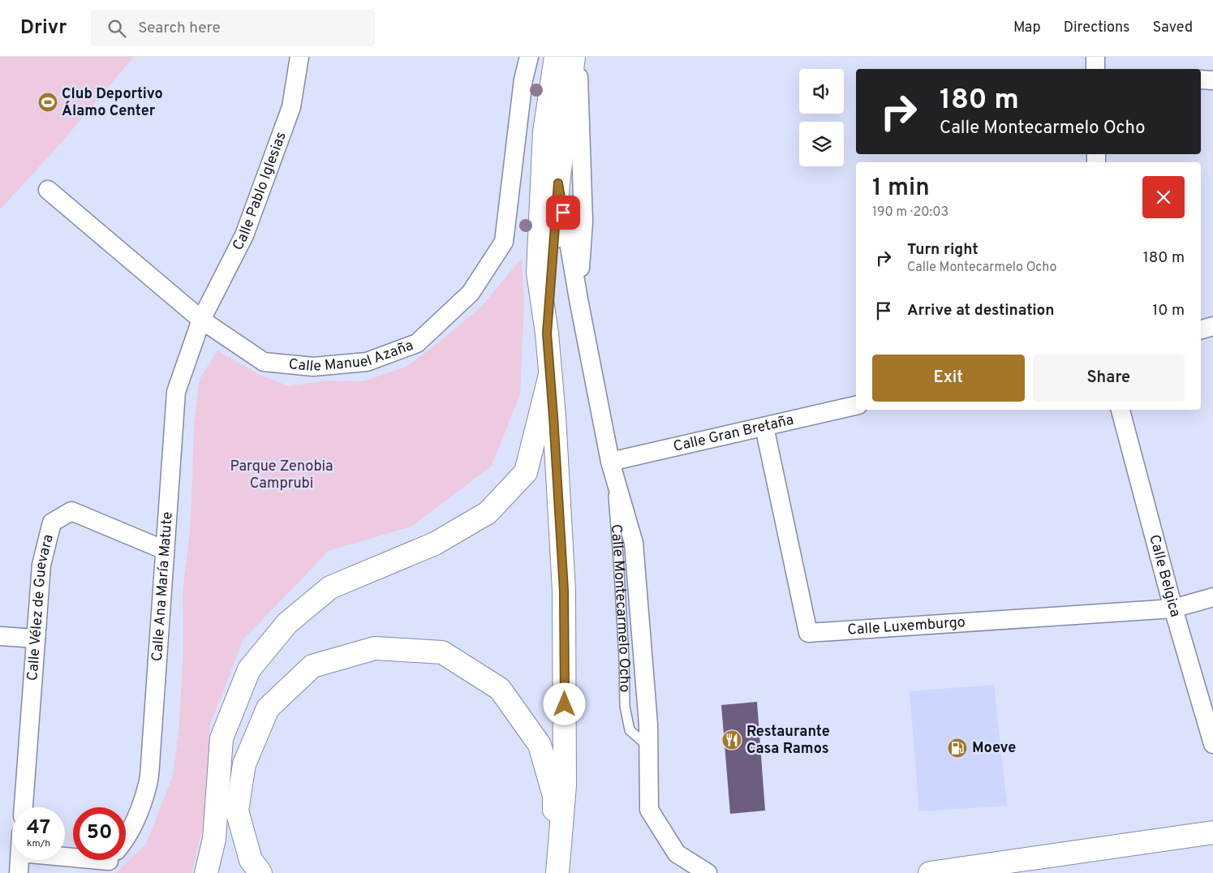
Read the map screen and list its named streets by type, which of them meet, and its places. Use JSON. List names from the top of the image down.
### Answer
{
  "streets": {
    "street": [
      "Calle Pablo Iglesias",
      "Calle Manuel Azaña",
      "Calle Gran Bretaña",
      "Calle Belgica",
      "Calle Ana María Matute",
      "Calle Vélez de Guevara",
      "Calle Montecarmelo Ocho",
      "Calle Luxemburgo"
    ]
  },
  "crossings": [
    ["Calle Pablo Iglesias", "Calle Manuel Azaña"],
    ["Calle Pablo Iglesias", "Calle Ana María Matute"],
    ["Calle Manuel Azaña", "Calle Ana María Matute"],
    ["Calle Gran Bretaña", "Calle Montecarmelo Ocho"],
    ["Calle Gran Bretaña", "Calle Luxemburgo"],
    ["Calle Belgica", "Calle Luxemburgo"],
    ["Calle Ana María Matute", "Calle Vélez de Guevara"]
  ],
  "parks": ["Parque Zenobia Camprubi"],
  "places": {
    "sports": ["Club Deportivo Álamo Center"],
    "restaurant": ["Restaurante Casa Ramos"],
    "fuel station": ["Moeve"]
  },
  "page": {
    "header": "Drivr",
    "search": "Search here",
    "nav": ["Map", "Directions", "Saved"],
    "turn": ["180 m", "Calle Montecarmelo Ocho"],
    "heading": ["1 min", "190 m · 20:03"],
    "list": [
      {
        "name": "Turn right",
        "note": "Calle Montecarmelo Ocho",
        "value": "180 m"
      },
      {
        "name": "Arrive at destination",
        "value": "10 m"
      }
    ],
    "buttons": ["Exit", "Share"],
    "speed": "47 km/h",
    "limit": "50"
  }
}
